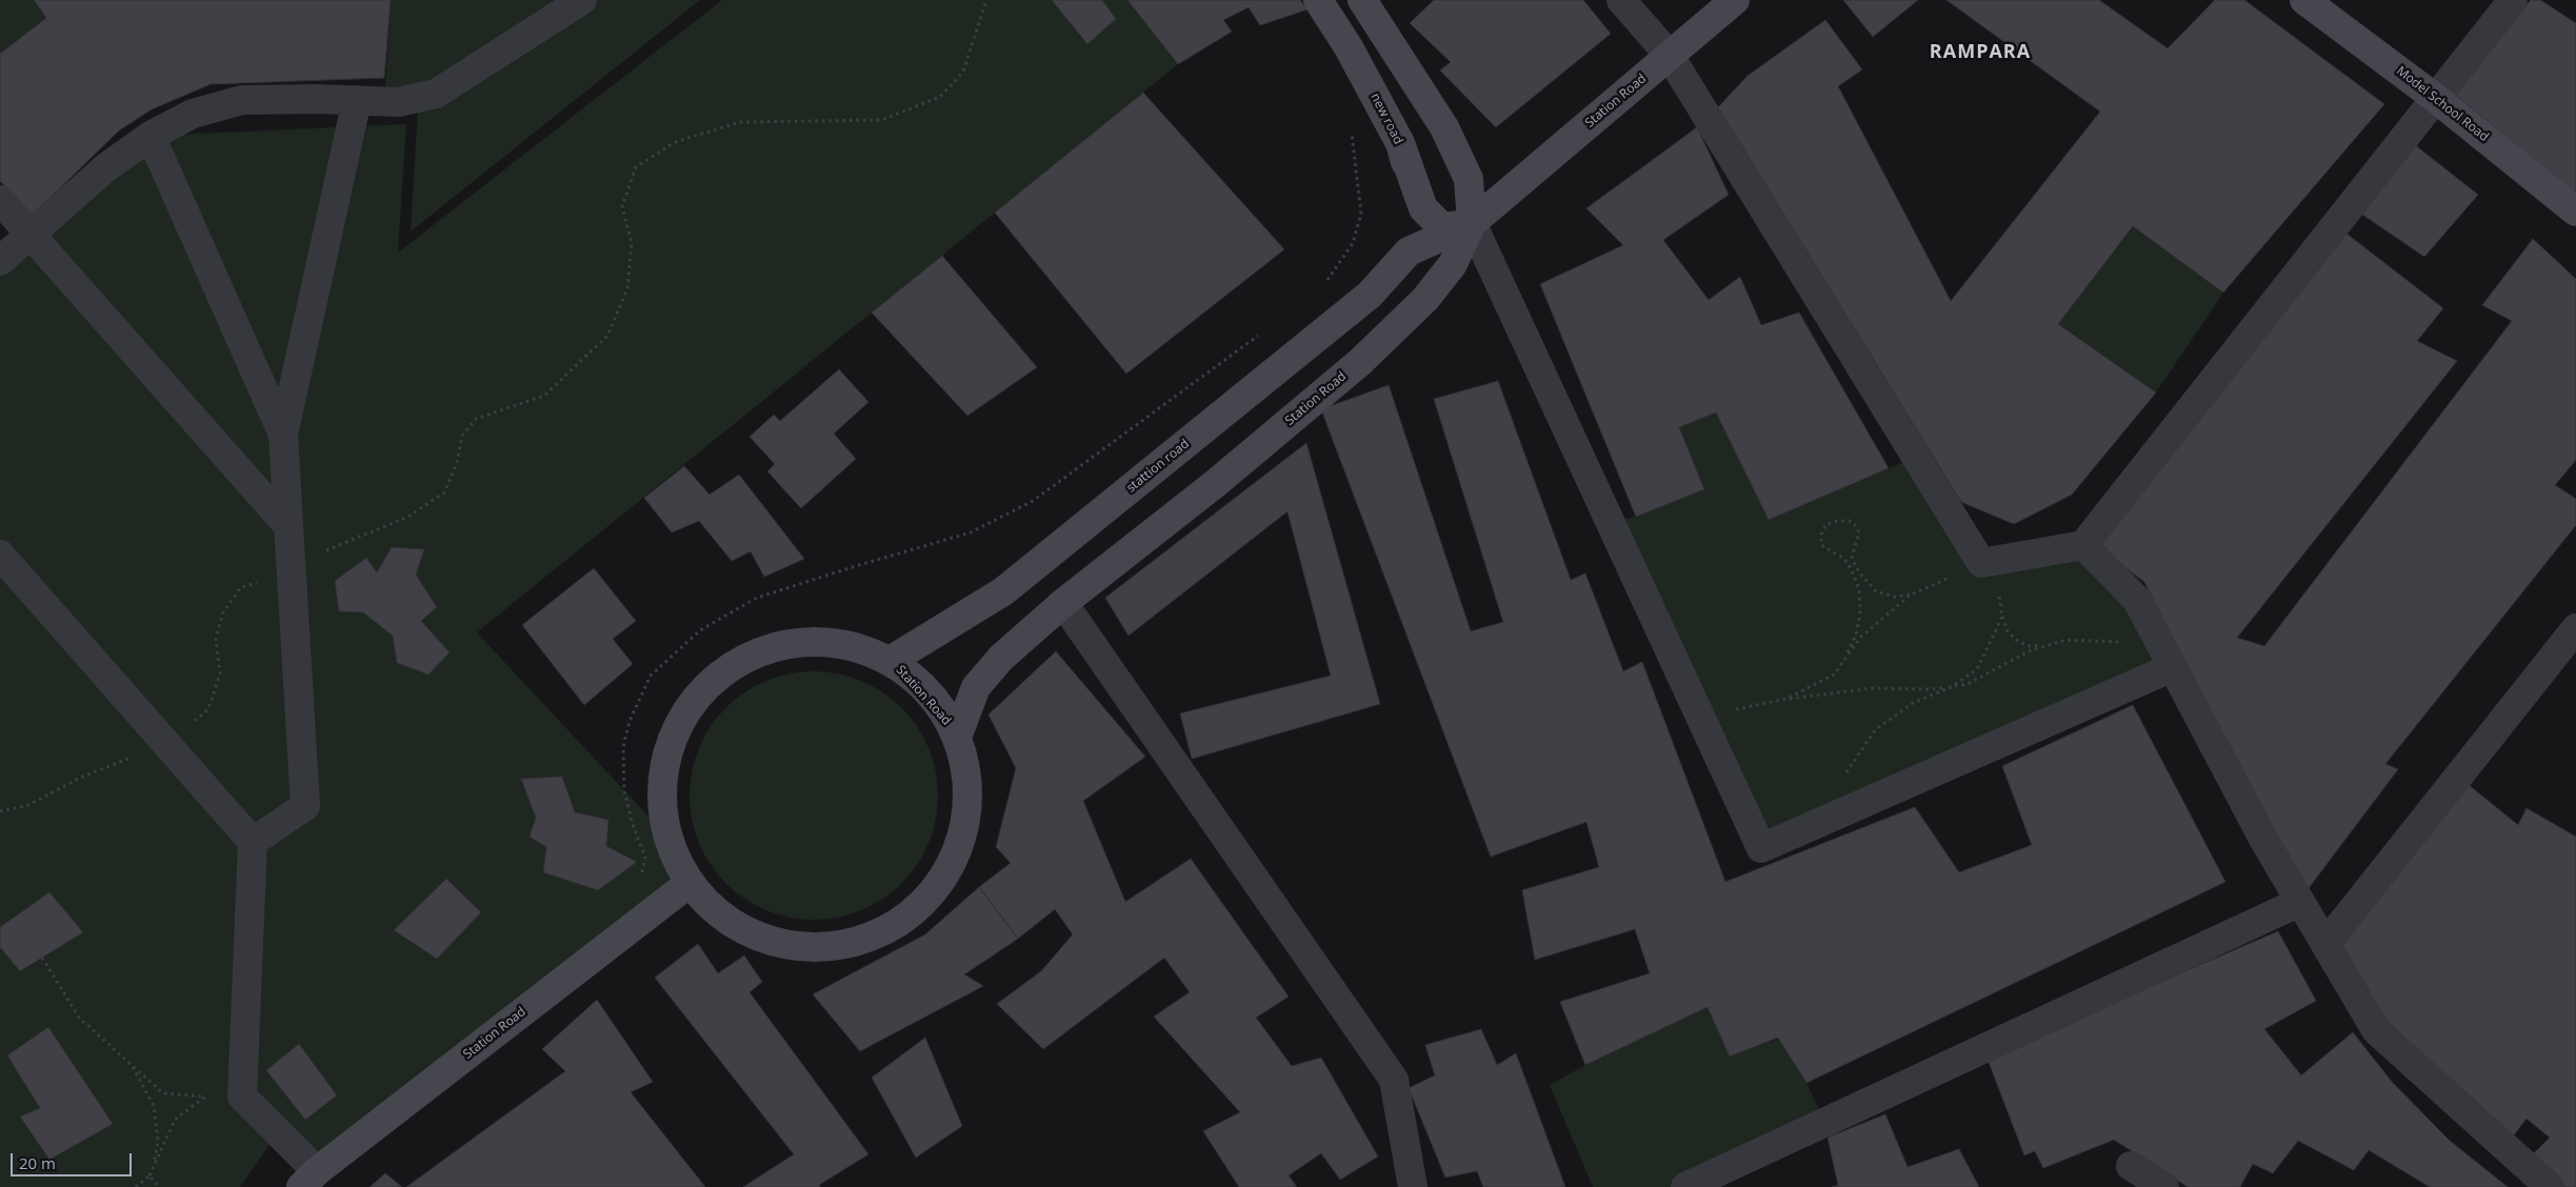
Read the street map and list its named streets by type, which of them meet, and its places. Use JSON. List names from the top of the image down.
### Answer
{
  "streets": {
    "main road": [
      "Station Road",
      "Model School Road",
      "new road",
      "stattion road"
    ]
  },
  "crossings": [
    ["Station Road", "stattion road"],
    ["new road", "stattion road"]
  ],
  "districts": ["RAMPARA"],
  "scale_bar": "20 m"
}
